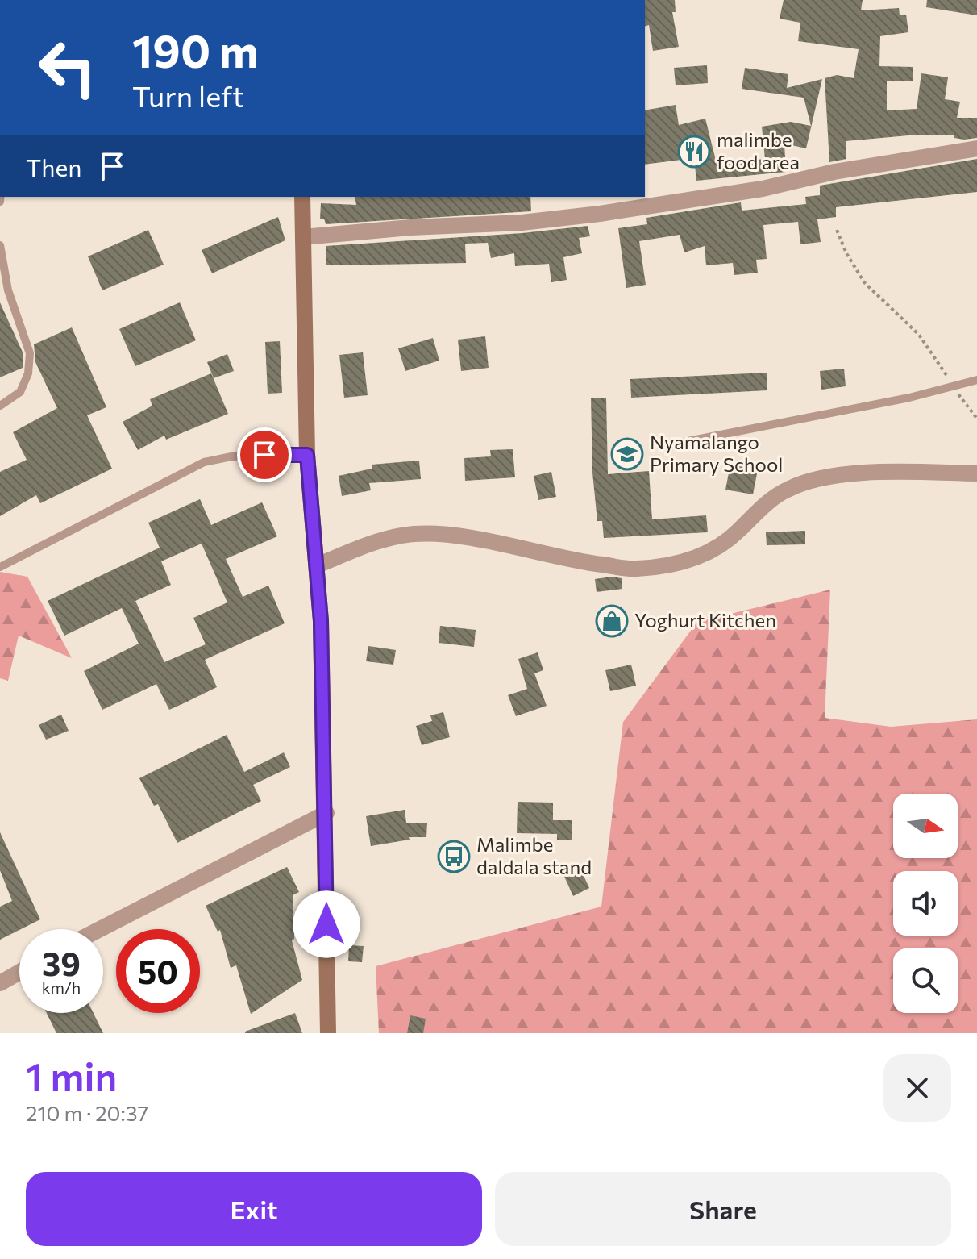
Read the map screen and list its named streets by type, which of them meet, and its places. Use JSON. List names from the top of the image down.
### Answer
{
  "places": {
    "restaurant": ["malimbe food area"],
    "school or university": ["Nyamalango Primary School"],
    "shop": ["Yoghurt Kitchen"],
    "bus stop": ["Malimbe daldala stand"]
  },
  "north": "right",
  "page": {
    "turn": ["190 m", "Turn left"],
    "then": "Then",
    "speed": "39 km/h",
    "limit": "50",
    "heading": ["1 min", "210 m · 20:37"],
    "buttons": ["Exit", "Share"]
  }
}
